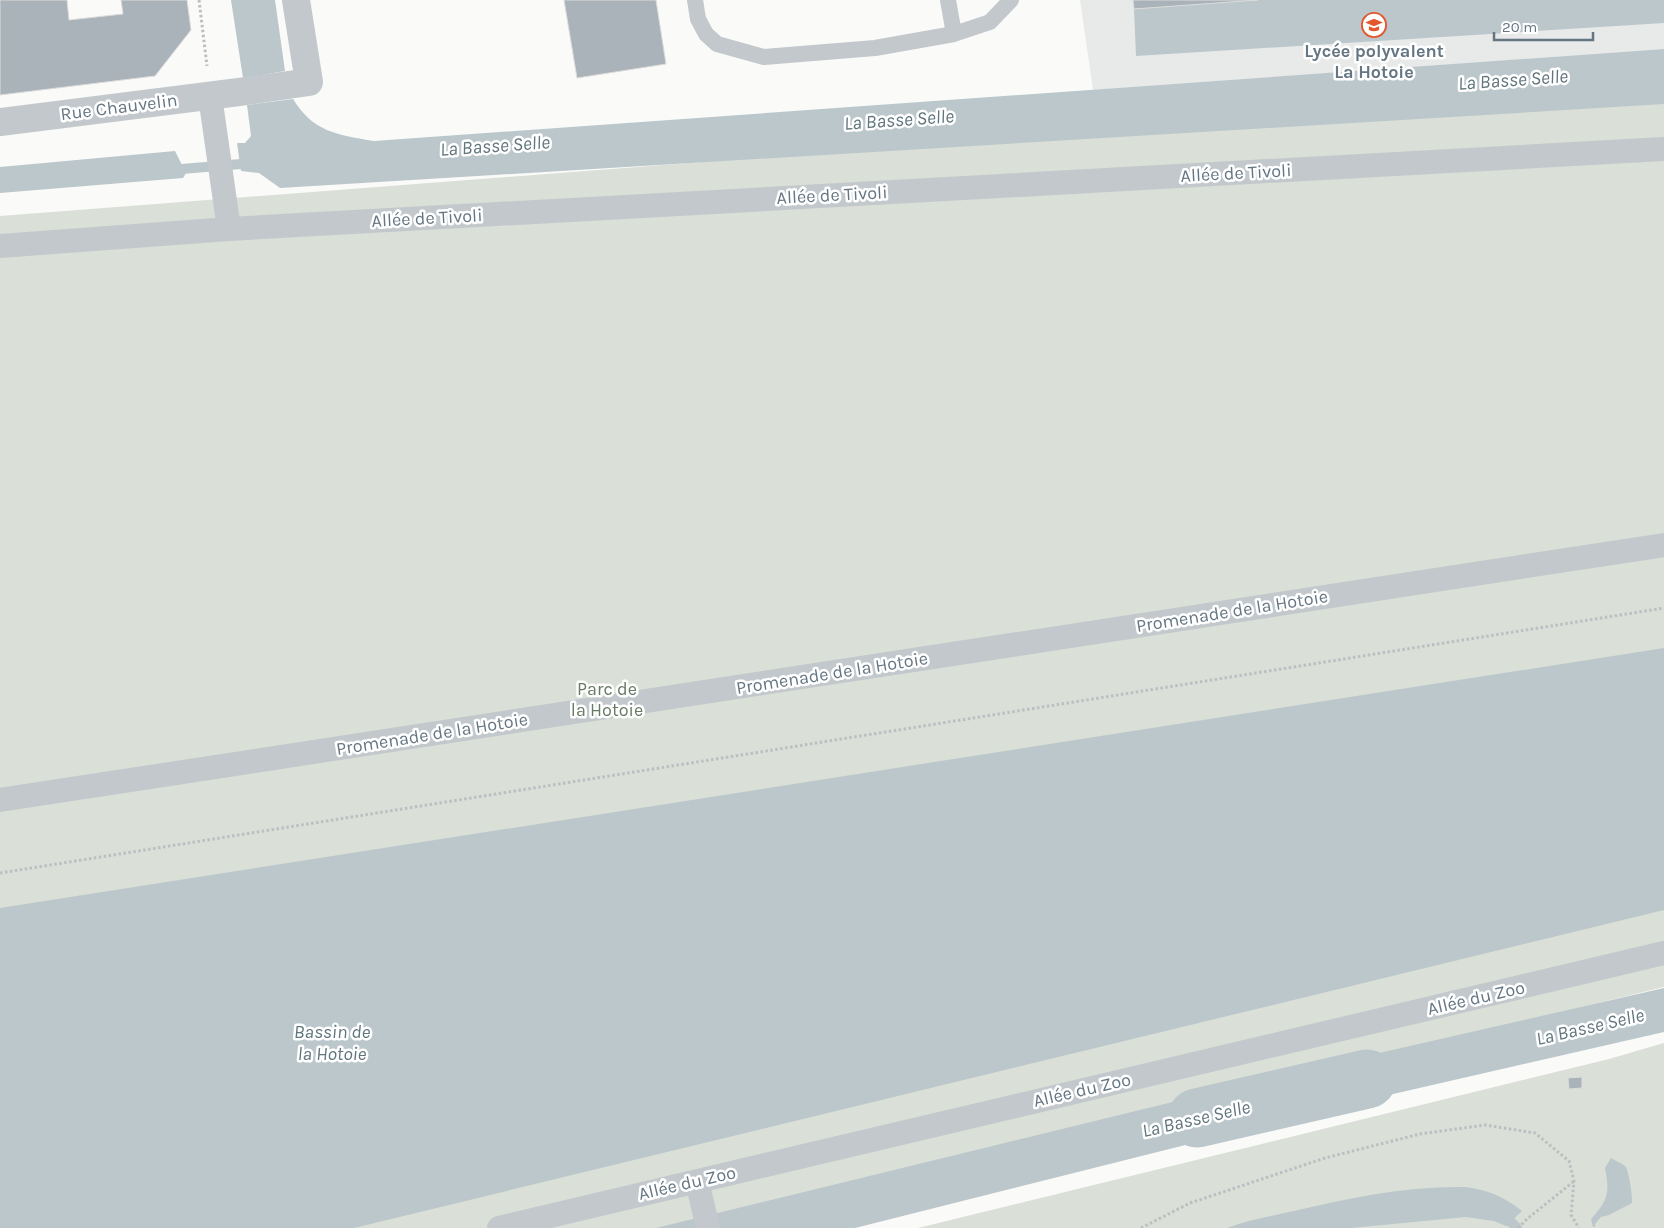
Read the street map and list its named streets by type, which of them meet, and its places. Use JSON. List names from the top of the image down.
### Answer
{
  "streets": {
    "street": [
      "Rue Chauvelin",
      "Allée de Tivoli",
      "Promenade de la Hotoie",
      "Allée du Zoo"
    ]
  },
  "water": ["La Basse Selle", "Bassin de la Hotoie"],
  "parks": ["Parc de la Hotoie"],
  "places": {
    "school or university": ["Lycée polyvalent La Hotoie"]
  },
  "scale_bar": "20 m"
}
